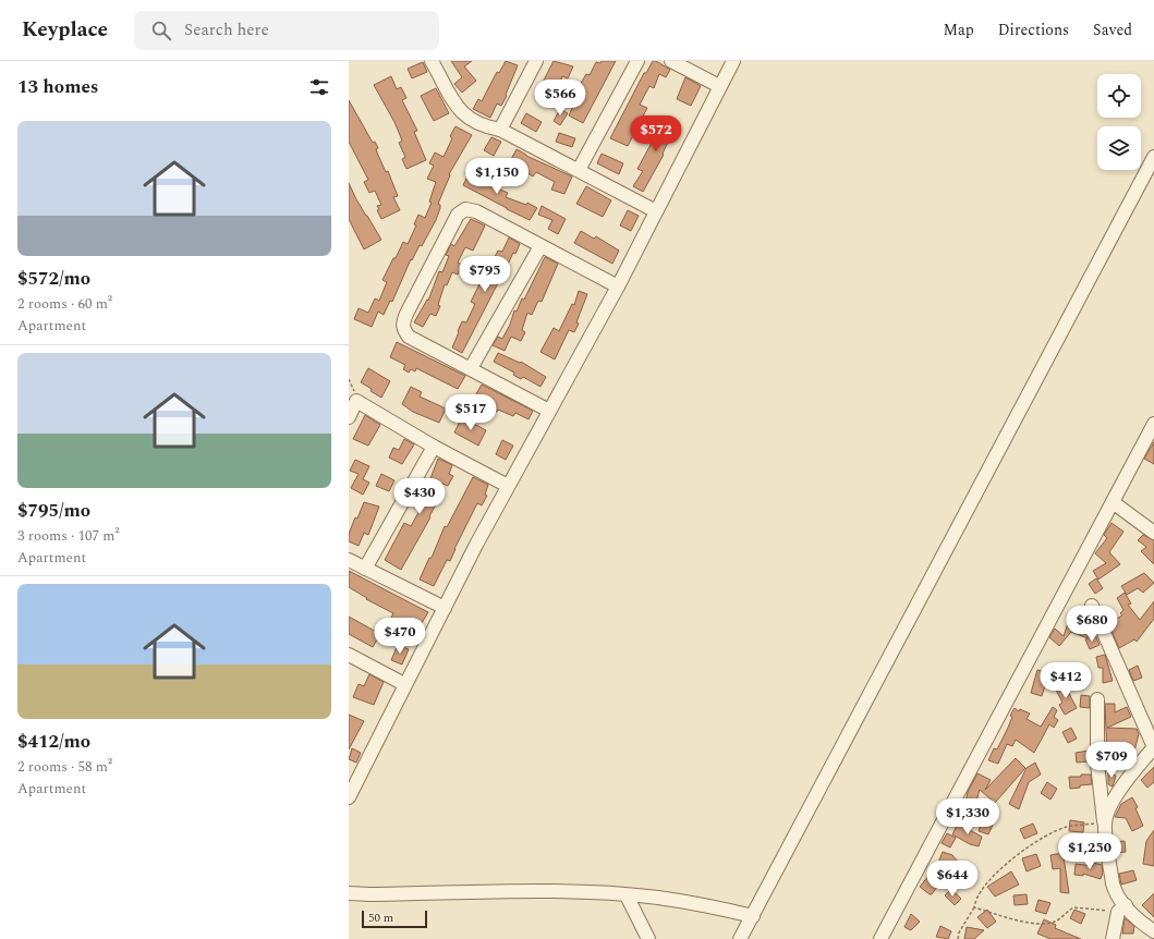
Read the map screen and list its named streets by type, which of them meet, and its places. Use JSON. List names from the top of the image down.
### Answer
{
  "scale_bar": "50 m",
  "page": {
    "header": "Keyplace",
    "search": "Search here",
    "nav": ["Map", "Directions", "Saved"],
    "heading": "13 homes",
    "price": [
      "$566",
      "$572",
      "$1,150",
      "$795",
      "$517",
      "$430",
      "$680",
      "$470",
      "$412",
      "$709",
      "$1,330",
      "$1,250",
      "$644"
    ],
    "list": [
      {
        "name": "$572/mo",
        "note": "2 rooms · 60 m² · Apartment"
      },
      {
        "name": "$795/mo",
        "note": "3 rooms · 107 m² · Apartment"
      },
      {
        "name": "$412/mo",
        "note": "2 rooms · 58 m² · Apartment"
      }
    ],
    "scale": "50 m"
  }
}
